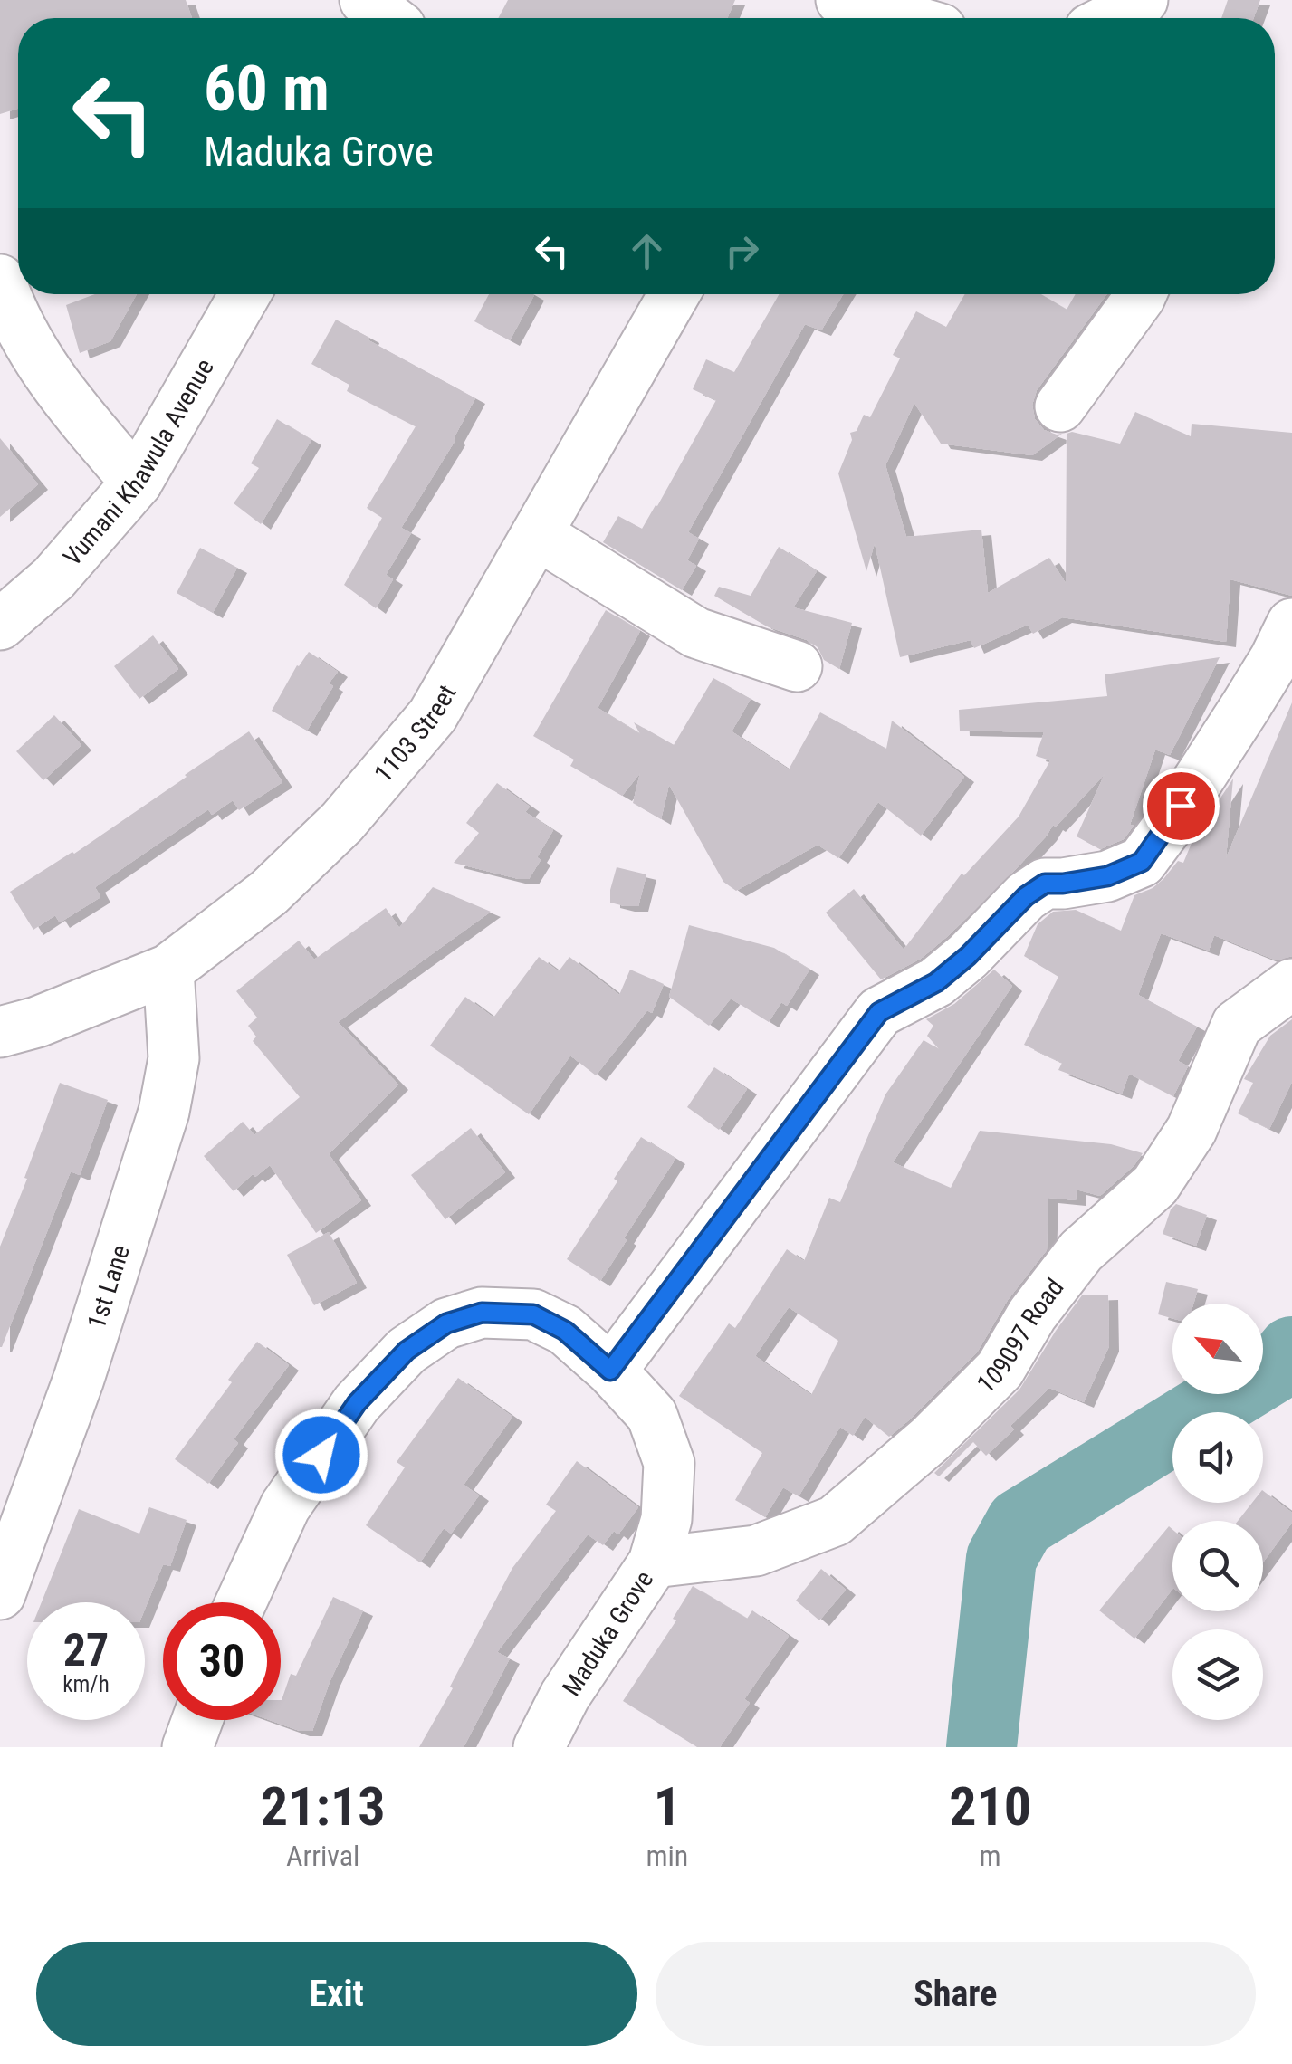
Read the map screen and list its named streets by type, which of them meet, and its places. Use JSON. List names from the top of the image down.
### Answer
{
  "streets": {
    "street": [
      "Vumani Khawula Avenue",
      "1103 Street",
      "1st Lane",
      "109097 Road",
      "Maduka Grove"
    ]
  },
  "crossings": [
    ["1103 Street", "1st Lane"],
    ["109097 Road", "Maduka Grove"]
  ],
  "north": "top left",
  "page": {
    "turn": ["60 m", "Maduka Grove"],
    "speed": "27 km/h",
    "limit": "30",
    "eta": [
      "21:13",
      "Arrival",
      "1",
      "min",
      "210",
      "m"
    ],
    "buttons": ["Exit", "Share"]
  }
}
